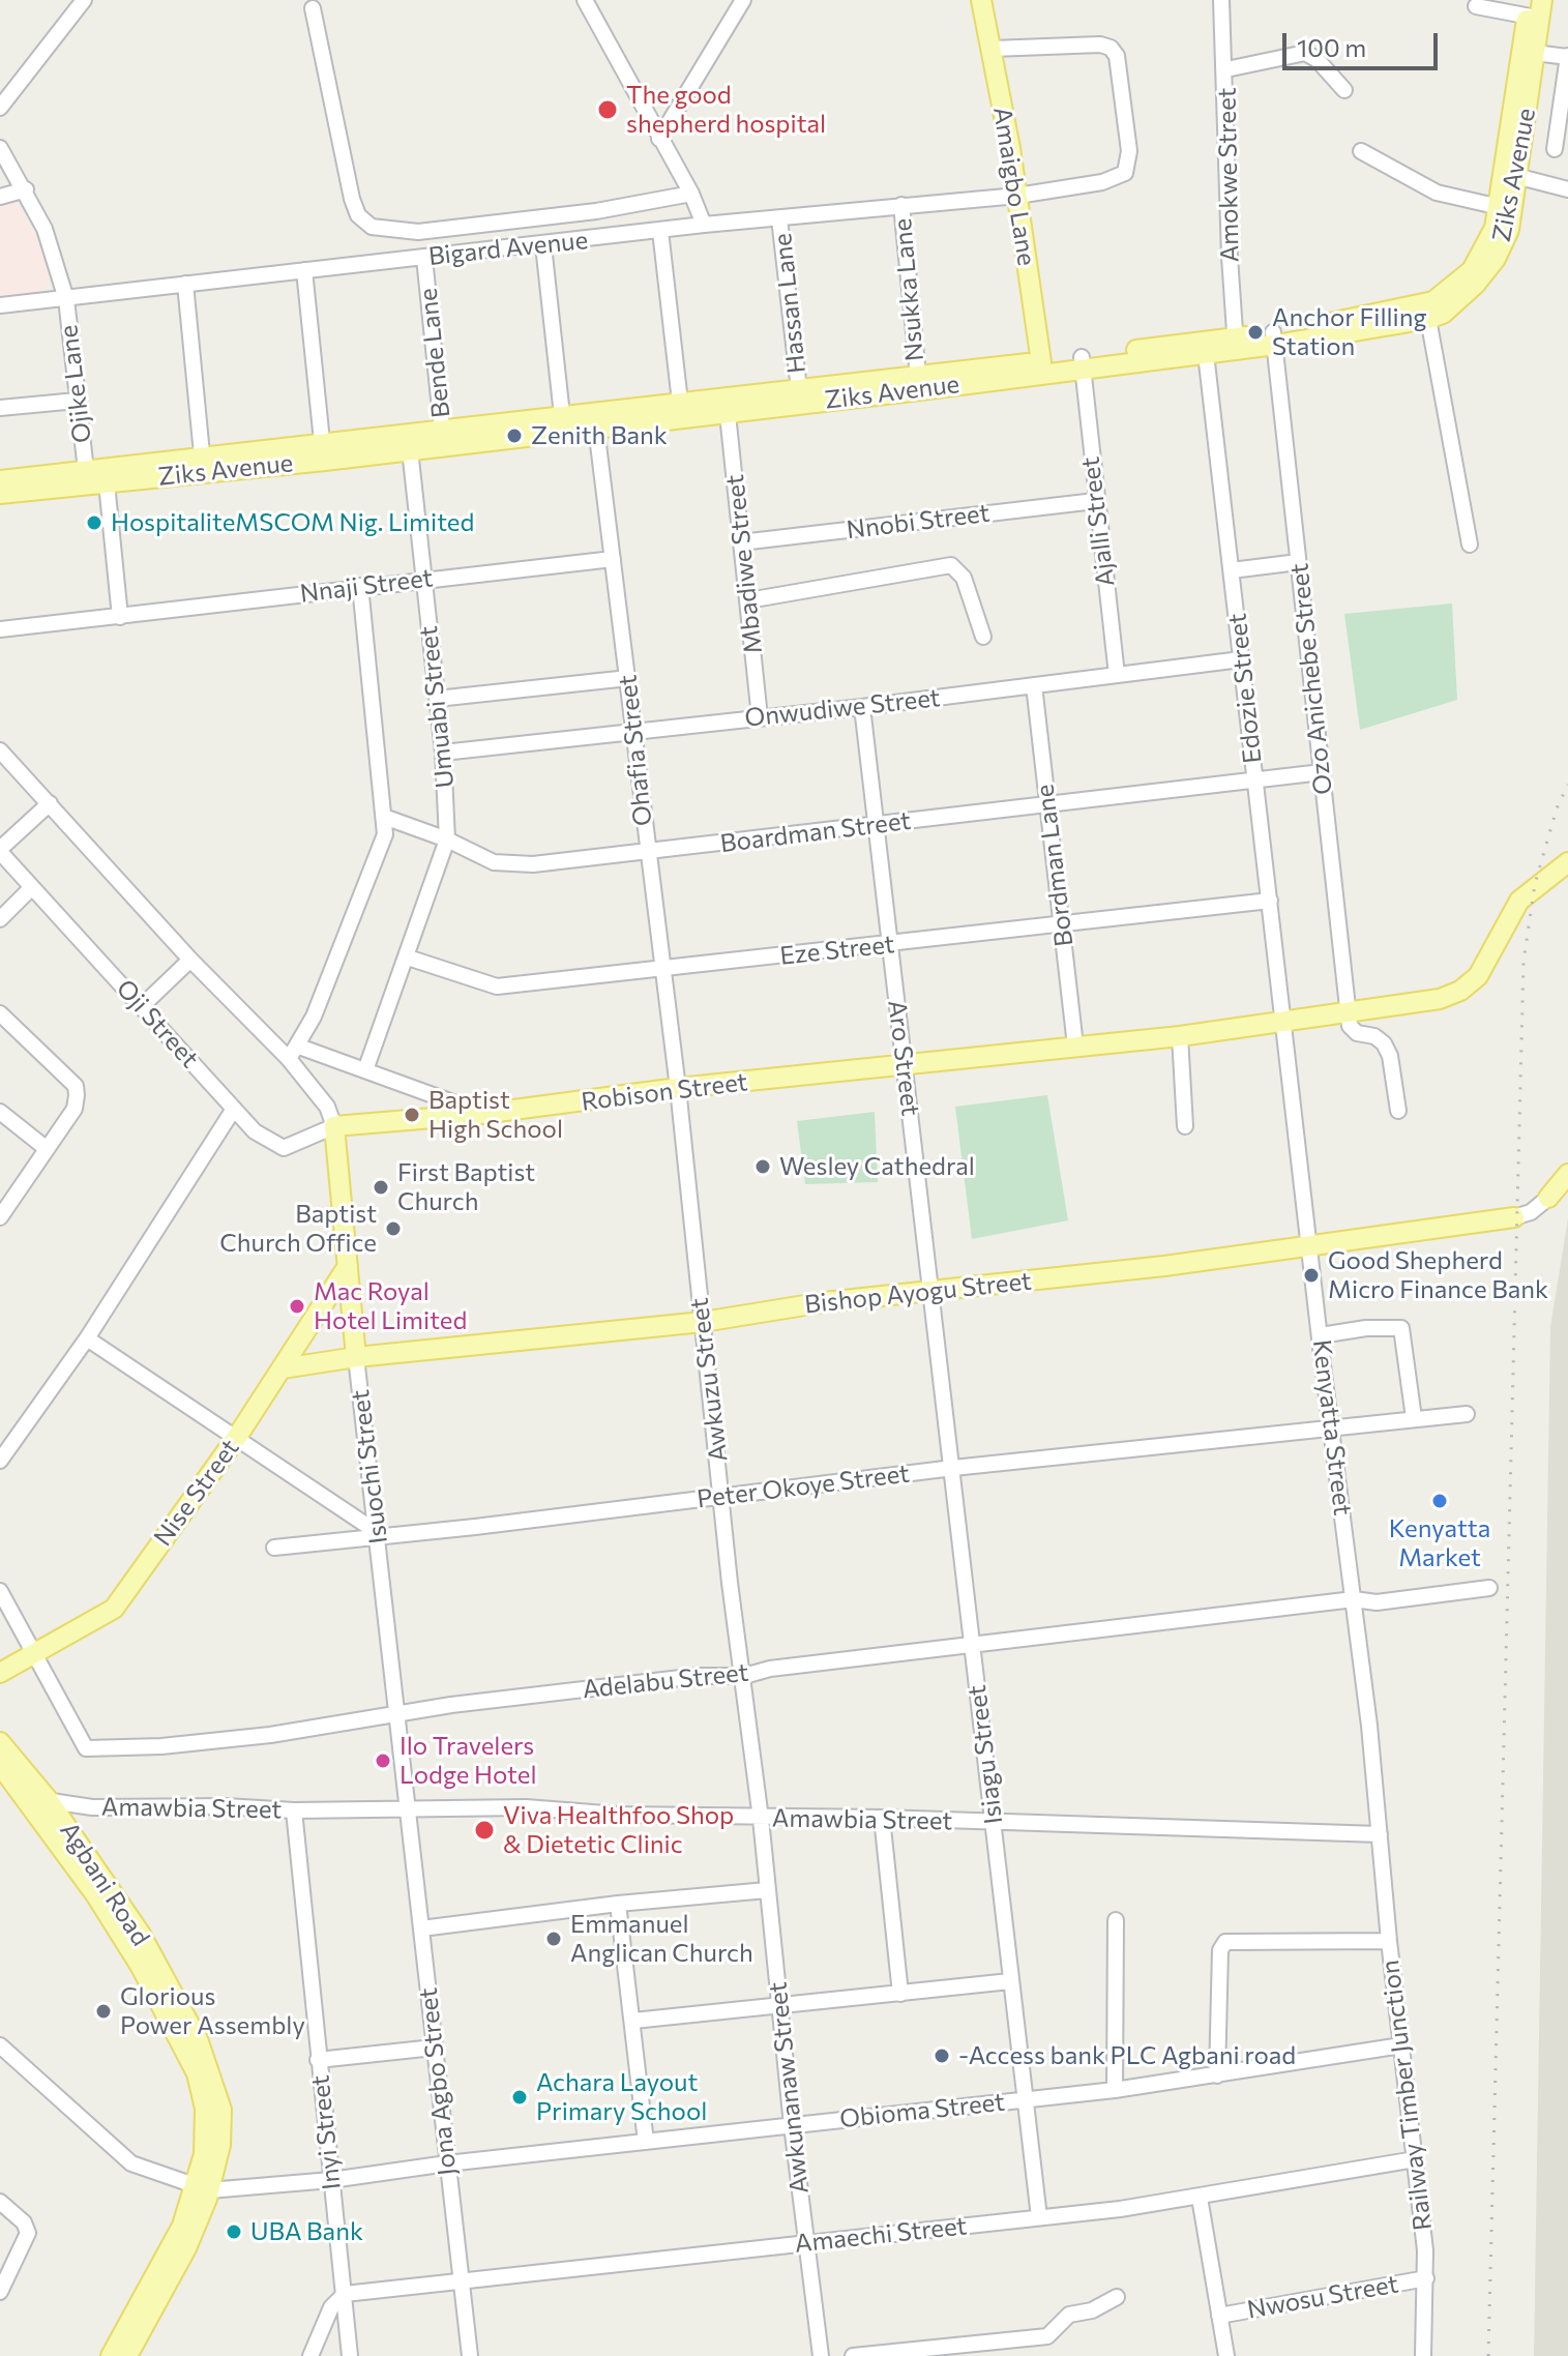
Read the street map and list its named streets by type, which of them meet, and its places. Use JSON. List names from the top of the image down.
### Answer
{
  "streets": {
    "main road": [
      "Ziks Avenue",
      "Amaigbo Lane",
      "Robison Street",
      "Bishop Ayogu Street",
      "Isuochi Street",
      "Nise Street",
      "Agbani Road"
    ],
    "street": [
      "Amokwe Street",
      "Bigard Avenue",
      "Nsukka Lane",
      "Hassan Lane",
      "Bende Lane",
      "Ojike Lane",
      "Nnobi Street",
      "Ajalli Street",
      "Mbadiwe Street",
      "Nnaji Street",
      "Ozo Anichebe Street",
      "Edozie Street",
      "Umuabi Street",
      "Onwudiwe Street",
      "Ohafia Street",
      "Boardman Street",
      "Bordman Lane",
      "Eze Street",
      "Oji Street",
      "Aro Street",
      "Awkuzu Street",
      "Kenyatta Street",
      "Peter Okoye Street",
      "Adelabu Street",
      "Isiagu Street",
      "Amawbia Street",
      "Jona Agbo Street",
      "Awkunanaw Street",
      "Railway Timber Junction",
      "Obioma Street",
      "Inyi Street",
      "Amaechi Street",
      "Nwosu Street"
    ]
  },
  "crossings": [
    ["Amokwe Street", "Ziks Avenue"],
    ["Ziks Avenue", "Amaigbo Lane"],
    ["Ziks Avenue", "Nsukka Lane"],
    ["Ziks Avenue", "Hassan Lane"],
    ["Ziks Avenue", "Bende Lane"],
    ["Ziks Avenue", "Ojike Lane"],
    ["Ziks Avenue", "Ajalli Street"],
    ["Ziks Avenue", "Mbadiwe Street"],
    ["Ziks Avenue", "Ozo Anichebe Street"],
    ["Ziks Avenue", "Edozie Street"],
    ["Ziks Avenue", "Umuabi Street"],
    ["Ziks Avenue", "Ohafia Street"],
    ["Amaigbo Lane", "Bigard Avenue"],
    ["Bigard Avenue", "Nsukka Lane"],
    ["Bigard Avenue", "Hassan Lane"],
    ["Bigard Avenue", "Bende Lane"],
    ["Bigard Avenue", "Ojike Lane"],
    ["Nnobi Street", "Ajalli Street"],
    ["Nnobi Street", "Mbadiwe Street"],
    ["Ajalli Street", "Onwudiwe Street"],
    ["Mbadiwe Street", "Onwudiwe Street"],
    ["Nnaji Street", "Umuabi Street"],
    ["Nnaji Street", "Ohafia Street"],
    ["Ozo Anichebe Street", "Boardman Street"],
    ["Ozo Anichebe Street", "Robison Street"],
    ["Edozie Street", "Onwudiwe Street"],
    ["Edozie Street", "Boardman Street"],
    ["Edozie Street", "Eze Street"],
    ["Edozie Street", "Robison Street"],
    ["Edozie Street", "Kenyatta Street"],
    ["Umuabi Street", "Onwudiwe Street"],
    ["Umuabi Street", "Boardman Street"],
    ["Umuabi Street", "Eze Street"],
    ["Onwudiwe Street", "Ohafia Street"],
    ["Onwudiwe Street", "Bordman Lane"],
    ["Onwudiwe Street", "Aro Street"],
    ["Ohafia Street", "Boardman Street"],
    ["Ohafia Street", "Eze Street"],
    ["Ohafia Street", "Robison Street"],
    ["Ohafia Street", "Awkuzu Street"],
    ["Boardman Street", "Bordman Lane"],
    ["Boardman Street", "Aro Street"],
    ["Bordman Lane", "Eze Street"],
    ["Bordman Lane", "Robison Street"],
    ["Eze Street", "Aro Street"],
    ["Oji Street", "Robison Street"],
    ["Oji Street", "Isuochi Street"],
    ["Aro Street", "Robison Street"],
    ["Aro Street", "Bishop Ayogu Street"],
    ["Aro Street", "Isiagu Street"],
    ["Robison Street", "Awkuzu Street"],
    ["Robison Street", "Kenyatta Street"],
    ["Robison Street", "Isuochi Street"],
    ["Bishop Ayogu Street", "Awkuzu Street"],
    ["Bishop Ayogu Street", "Kenyatta Street"],
    ["Bishop Ayogu Street", "Isuochi Street"],
    ["Bishop Ayogu Street", "Nise Street"],
    ["Bishop Ayogu Street", "Isiagu Street"],
    ["Awkuzu Street", "Peter Okoye Street"],
    ["Awkuzu Street", "Adelabu Street"],
    ["Awkuzu Street", "Amawbia Street"],
    ["Awkuzu Street", "Awkunanaw Street"],
    ["Kenyatta Street", "Peter Okoye Street"],
    ["Kenyatta Street", "Adelabu Street"],
    ["Kenyatta Street", "Amawbia Street"],
    ["Kenyatta Street", "Railway Timber Junction"],
    ["Isuochi Street", "Peter Okoye Street"],
    ["Isuochi Street", "Nise Street"],
    ["Isuochi Street", "Adelabu Street"],
    ["Isuochi Street", "Amawbia Street"],
    ["Isuochi Street", "Jona Agbo Street"],
    ["Peter Okoye Street", "Isiagu Street"],
    ["Nise Street", "Adelabu Street"],
    ["Adelabu Street", "Isiagu Street"],
    ["Isiagu Street", "Amawbia Street"],
    ["Isiagu Street", "Obioma Street"],
    ["Isiagu Street", "Amaechi Street"],
    ["Amawbia Street", "Agbani Road"],
    ["Amawbia Street", "Jona Agbo Street"],
    ["Amawbia Street", "Awkunanaw Street"],
    ["Amawbia Street", "Railway Timber Junction"],
    ["Amawbia Street", "Inyi Street"],
    ["Agbani Road", "Obioma Street"],
    ["Jona Agbo Street", "Obioma Street"],
    ["Jona Agbo Street", "Amaechi Street"],
    ["Awkunanaw Street", "Obioma Street"],
    ["Awkunanaw Street", "Amaechi Street"],
    ["Railway Timber Junction", "Obioma Street"],
    ["Railway Timber Junction", "Amaechi Street"],
    ["Railway Timber Junction", "Nwosu Street"],
    ["Obioma Street", "Inyi Street"],
    ["Inyi Street", "Amaechi Street"]
  ],
  "places": [
    "The good shepherd hospital",
    "Anchor Filling Station",
    "Zenith Bank",
    "HospitaliteMSCOM Nig. Limited",
    "Baptist High School",
    "Wesley Cathedral",
    "First Baptist Church",
    "Baptist Church Office",
    "Good Shepherd Micro Finance Bank",
    "Mac Royal Hotel Limited",
    "Kenyatta Market",
    "Ilo Travelers Lodge Hotel",
    "Viva Healthfoo Shop & Dietetic Clinic",
    "Emmanuel Anglican Church",
    "Glorious Power Assembly",
    "-Access bank PLC Agbani road",
    "Achara Layout Primary School",
    "UBA Bank"
  ],
  "scale_bar": "100 m"
}
